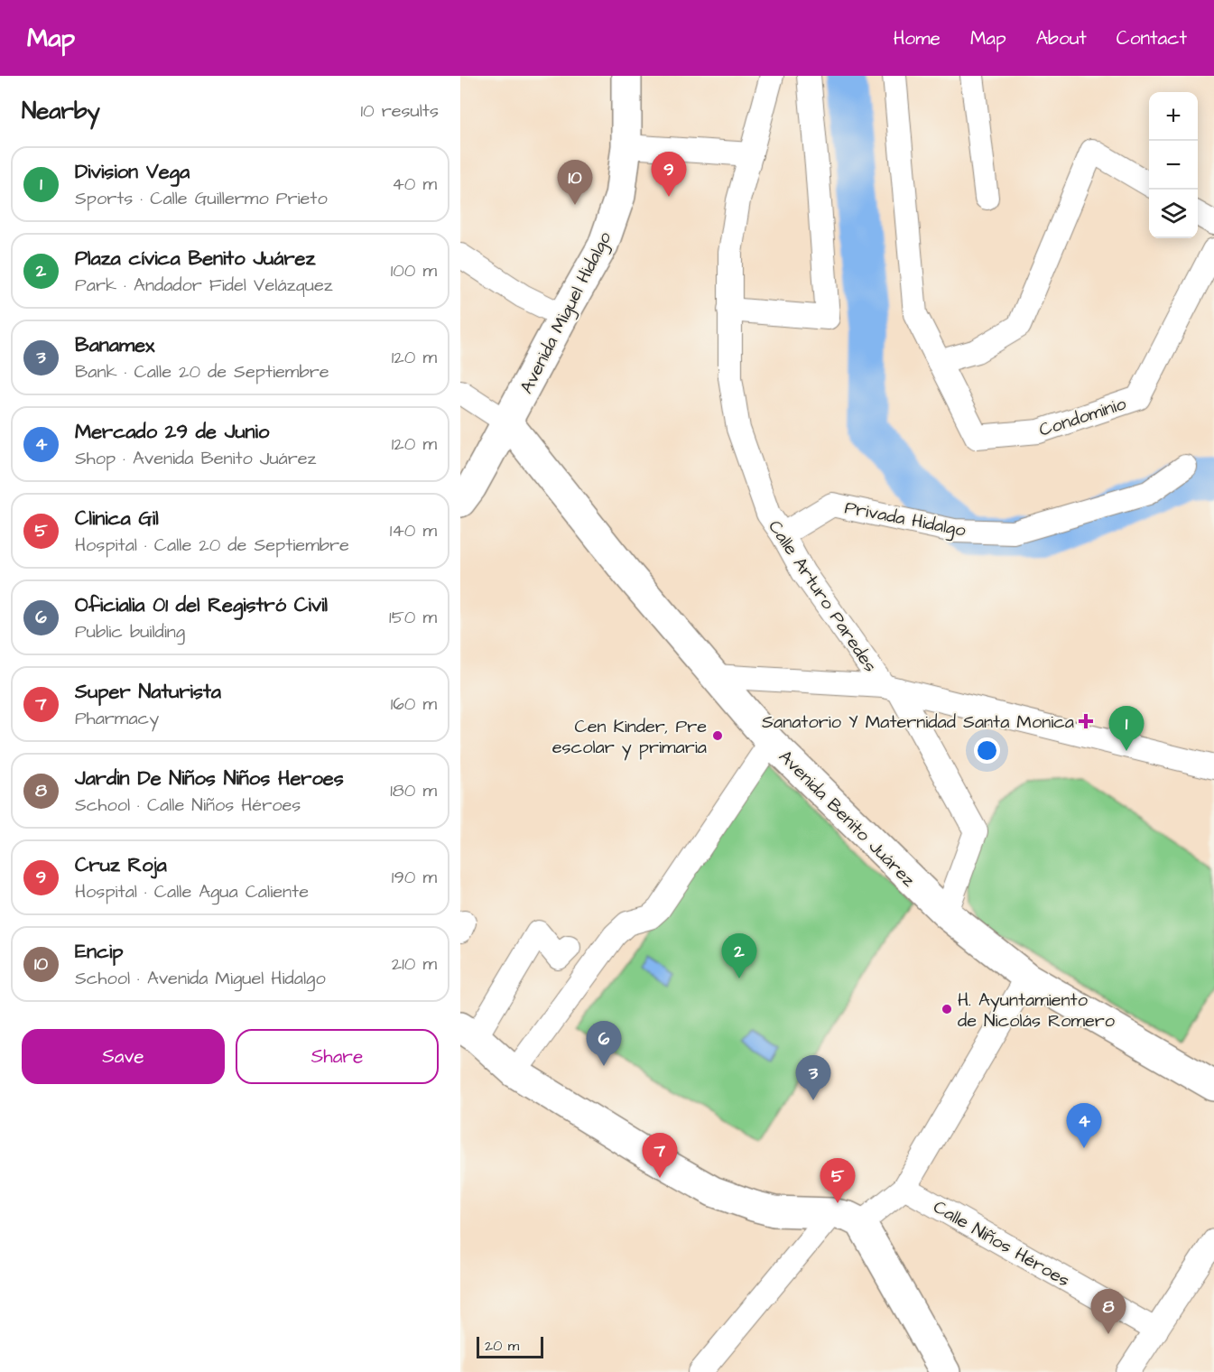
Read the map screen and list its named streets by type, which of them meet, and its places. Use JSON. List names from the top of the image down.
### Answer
{
  "streets": {
    "main road": ["Avenida Miguel Hidalgo", "Avenida Benito Juárez"],
    "street": [
      "Condominio",
      "Privada Hidalgo",
      "Calle Arturo Paredes",
      "Calle Niños Héroes"
    ]
  },
  "crossings": [
    ["Avenida Miguel Hidalgo", "Avenida Benito Juárez"],
    ["Privada Hidalgo", "Calle Arturo Paredes"],
    ["Calle Arturo Paredes", "Avenida Benito Juárez"]
  ],
  "places": {
    "health": ["Sanatorio Y Maternidad Santa Monica"],
    "other": ["Cen Kinder, Pre escolar y primaria", "H. Ayuntamiento de Nicolás Romero"]
  },
  "scale_bar": "20 m",
  "page": {
    "header": "Map",
    "nav": [
      "Home",
      "Map",
      "About",
      "Contact"
    ],
    "heading": ["Nearby", "10 results"],
    "map_buttons": ["+", "−"],
    "list": [
      {
        "mark": "1",
        "name": "Division Vega",
        "note": "Sports · Calle Guillermo Prieto",
        "value": "40 m"
      },
      {
        "mark": "2",
        "name": "Plaza cívica Benito Juárez",
        "note": "Park · Andador Fidel Velázquez",
        "value": "100 m"
      },
      {
        "mark": "3",
        "name": "Banamex",
        "note": "Bank · Calle 20 de Septiembre",
        "value": "120 m"
      },
      {
        "mark": "4",
        "name": "Mercado 29 de Junio",
        "note": "Shop · Avenida Benito Juárez",
        "value": "120 m"
      },
      {
        "mark": "5",
        "name": "Clinica Gil",
        "note": "Hospital · Calle 20 de Septiembre",
        "value": "140 m"
      },
      {
        "mark": "6",
        "name": "Oficialia 01 del Registró Civil",
        "note": "Public building",
        "value": "150 m"
      },
      {
        "mark": "7",
        "name": "Super Naturista",
        "note": "Pharmacy",
        "value": "160 m"
      },
      {
        "mark": "8",
        "name": "Jardin De Niños Niños Heroes",
        "note": "School · Calle Niños Héroes",
        "value": "180 m"
      },
      {
        "mark": "9",
        "name": "Cruz Roja",
        "note": "Hospital · Calle Agua Caliente",
        "value": "190 m"
      },
      {
        "mark": "10",
        "name": "Encip",
        "note": "School · Avenida Miguel Hidalgo",
        "value": "210 m"
      }
    ],
    "pins": [
      "9",
      "10",
      "1",
      "2",
      "6",
      "3",
      "4",
      "7",
      "5",
      "8"
    ],
    "buttons": ["Save", "Share"],
    "scale": "20 m"
  }
}
